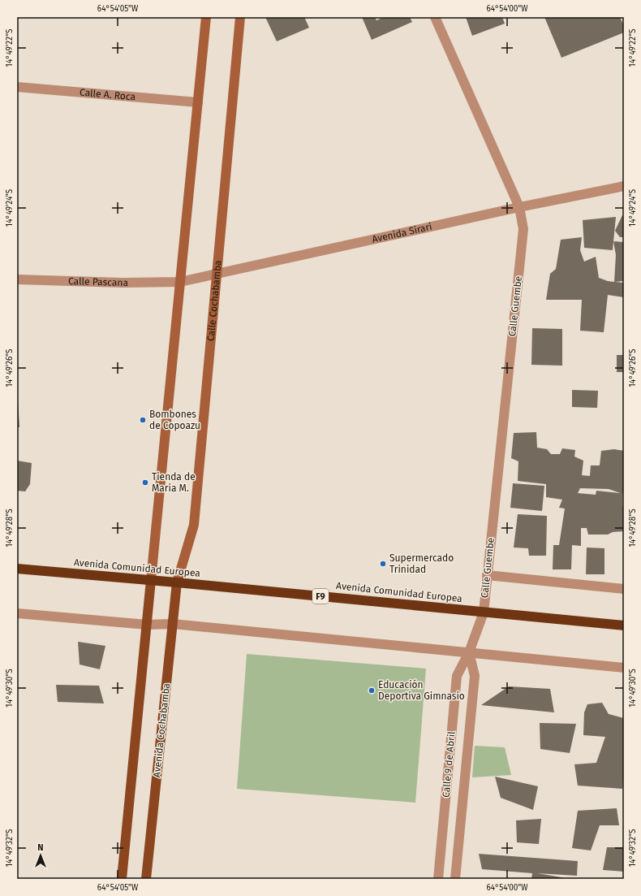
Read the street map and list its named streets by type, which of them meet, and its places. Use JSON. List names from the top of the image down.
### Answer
{
  "streets": {
    "highway": ["Avenida Comunidad Europea", "F9"],
    "main road": ["Avenida Cochabamba"],
    "street": [
      "Calle A. Roca",
      "Avenida Sirari",
      "Calle Pascana",
      "Calle Cochabamba",
      "Calle Guembe",
      "Calle 9 de Abril"
    ]
  },
  "crossings": [
    ["Avenida Sirari", "Calle Pascana"],
    ["Avenida Sirari", "Calle Cochabamba"],
    ["Avenida Sirari", "Calle Guembe"],
    ["Calle Cochabamba", "Avenida Comunidad Europea"],
    ["Calle Cochabamba", "Avenida Cochabamba"],
    ["Calle Guembe", "Avenida Comunidad Europea"],
    ["Calle Guembe", "Calle 9 de Abril"],
    ["Avenida Comunidad Europea", "Avenida Cochabamba"],
    ["Avenida Comunidad Europea", "Calle 9 de Abril"]
  ],
  "places": [
    "Bombones de Copoazu",
    "Tienda de Maria M.",
    "Supermercado Trinidad",
    "Educación Deportiva Gimnasio"
  ],
  "north": "top",
  "coordinates": [
    "64°54'05\"W",
    "64°54'00\"W",
    "14°49'22\"S",
    "14°49'24\"S",
    "14°49'26\"S",
    "14°49'28\"S",
    "14°49'30\"S",
    "14°49'32\"S"
  ]
}
